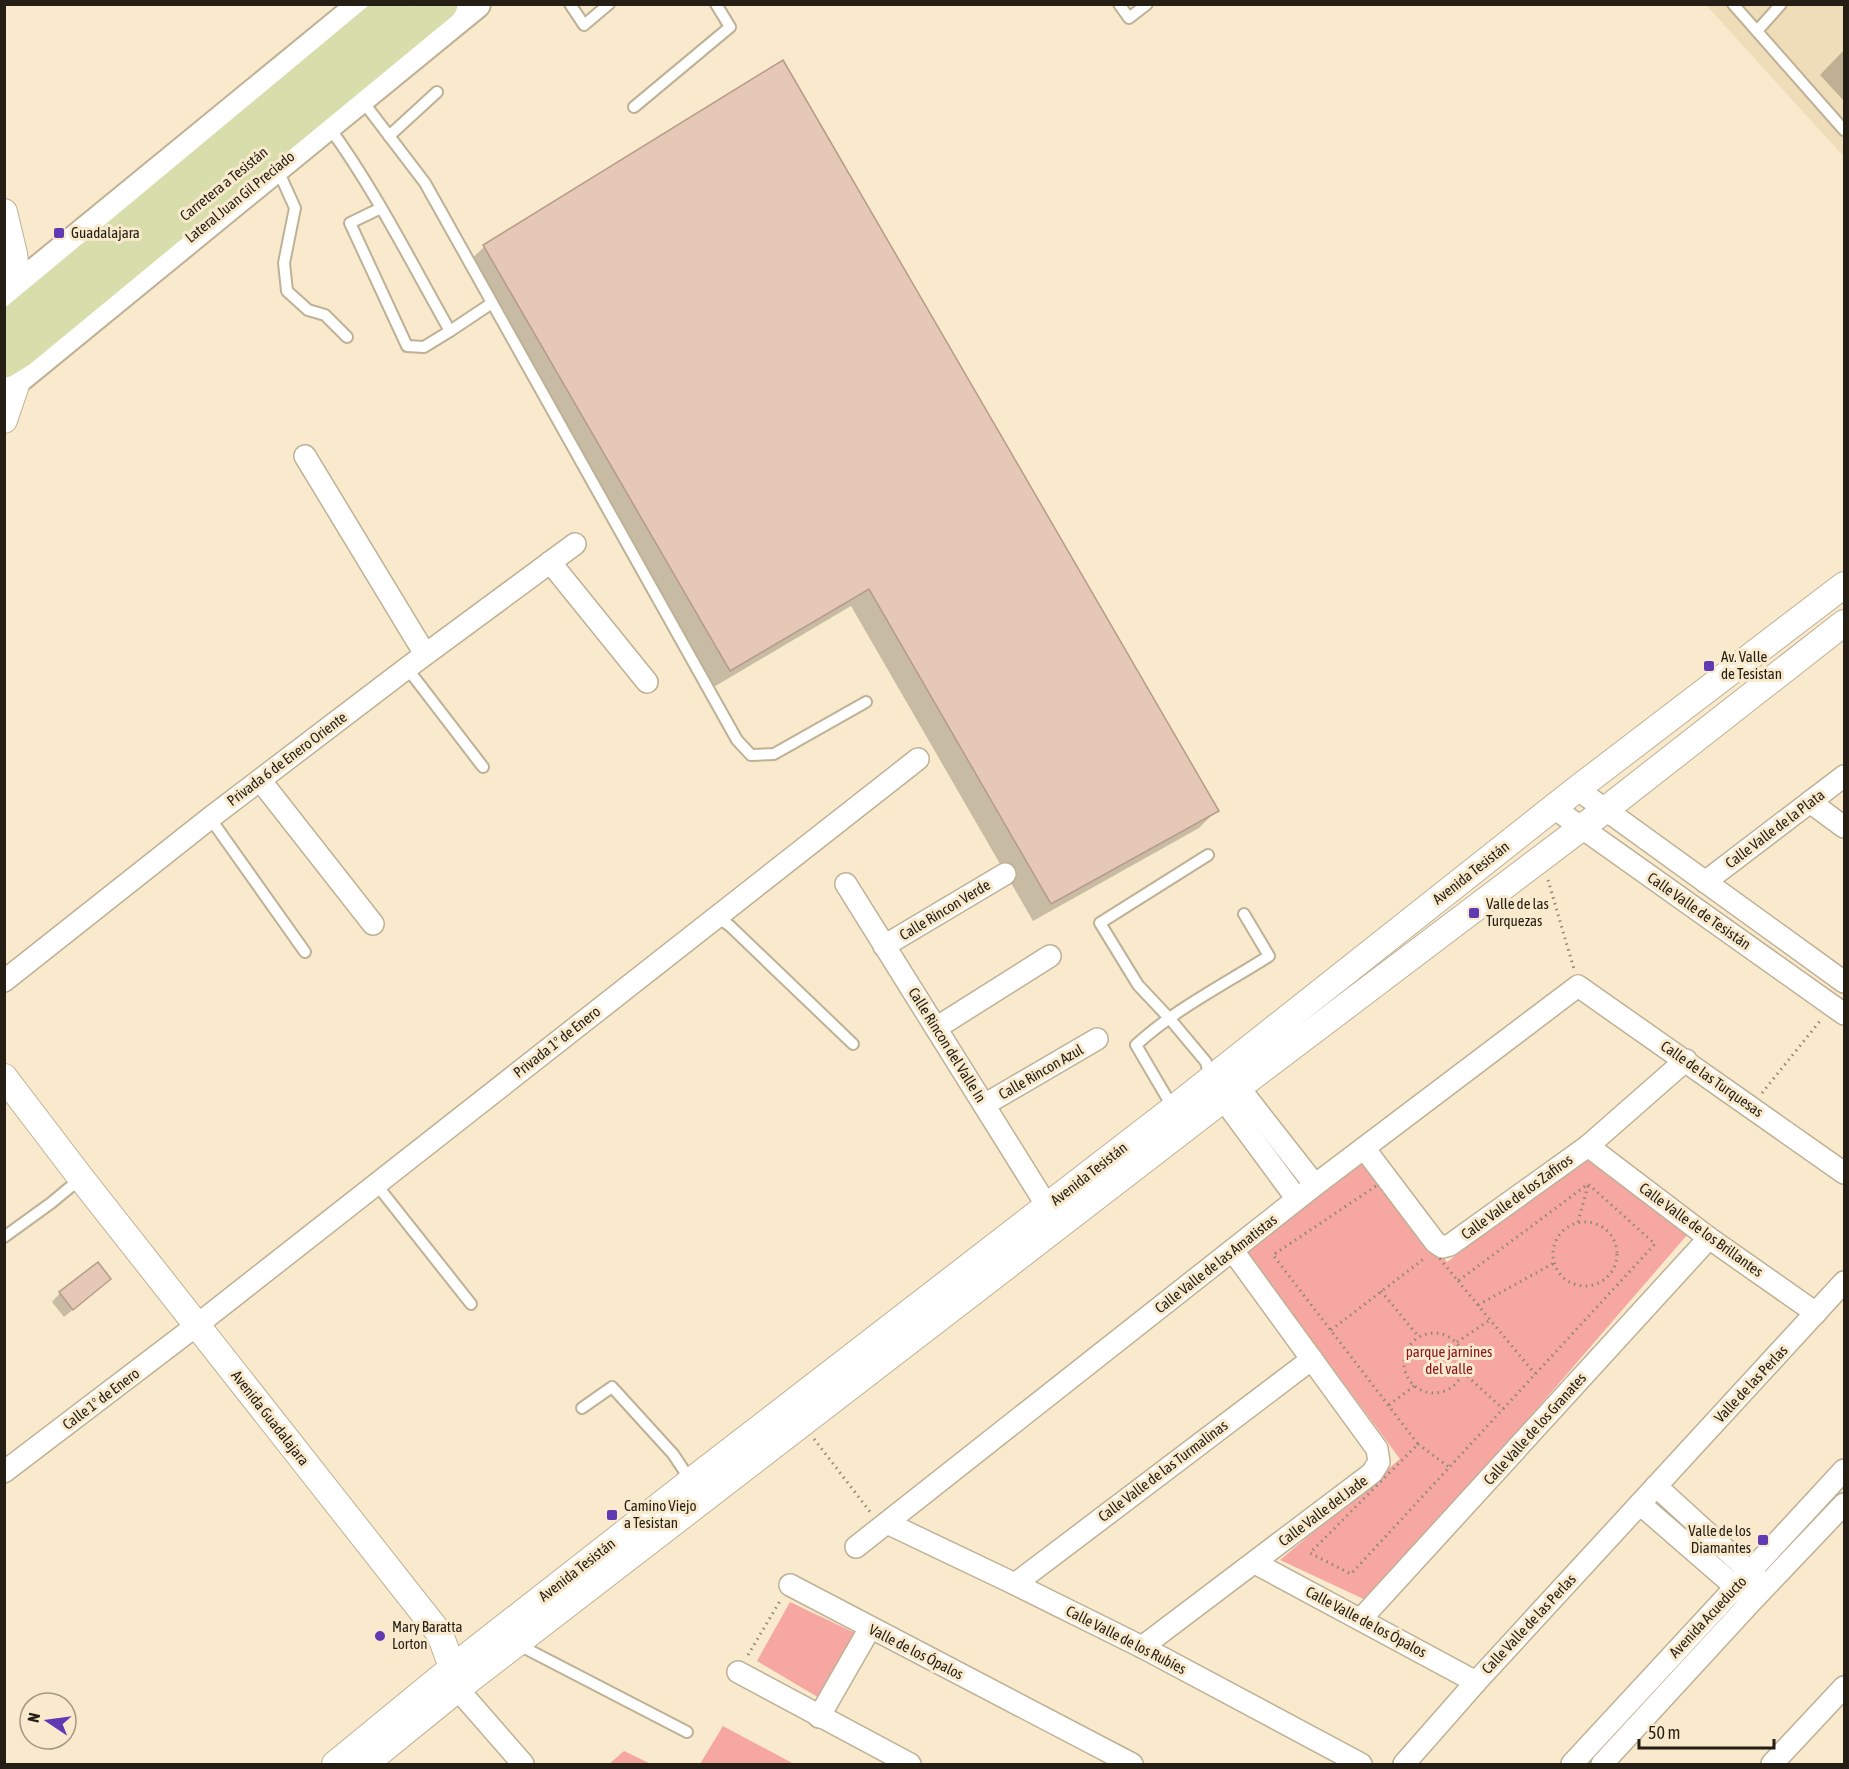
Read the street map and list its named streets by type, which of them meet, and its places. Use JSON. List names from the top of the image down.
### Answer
{
  "streets": {
    "main road": ["Carretera a Tesistán", "Lateral Juan Gil Preciado"],
    "street": [
      "Privada 6 de Enero Oriente",
      "Calle Valle de la Plata",
      "Avenida Tesistán",
      "Calle Rincon Verde",
      "Calle Valle de Tesistán",
      "Privada 1° de Enero",
      "Calle Rincon del Valle In",
      "Calle Rincon Azul",
      "Calle de las Turquesas",
      "Calle Valle de los Zafiros",
      "Calle Valle de los Brillantes",
      "Calle Valle de las Amatistas",
      "Valle de las Perlas",
      "Calle 1° de Enero",
      "Avenida Guadalajara",
      "Calle Valle de los Granates",
      "Calle Valle de las Turmalinas",
      "Calle Valle del Jade",
      "Avenida Acueducto",
      "Calle Valle de los Ópalos",
      "Calle Valle de las Perlas",
      "Calle Valle de los Rubíes",
      "Valle de los Ópalos"
    ]
  },
  "crossings": [
    ["Carretera a Tesistán", "Lateral Juan Gil Preciado"],
    ["Calle Valle de la Plata", "Calle Valle de Tesistán"],
    ["Avenida Tesistán", "Calle Valle de Tesistán"],
    ["Avenida Tesistán", "Calle Rincon del Valle In"],
    ["Avenida Tesistán", "Avenida Guadalajara"],
    ["Calle Rincon Verde", "Calle Rincon del Valle In"],
    ["Privada 1° de Enero", "Calle 1° de Enero"],
    ["Privada 1° de Enero", "Avenida Guadalajara"],
    ["Calle Rincon del Valle In", "Calle Rincon Azul"],
    ["Calle de las Turquesas", "Calle Valle de los Zafiros"],
    ["Calle de las Turquesas", "Calle Valle de las Amatistas"],
    ["Calle Valle de los Zafiros", "Calle Valle de los Brillantes"],
    ["Calle Valle de los Zafiros", "Calle Valle de las Amatistas"],
    ["Calle Valle de los Brillantes", "Valle de las Perlas"],
    ["Calle Valle de los Brillantes", "Calle Valle de los Granates"],
    ["Calle Valle de las Amatistas", "Calle Valle del Jade"],
    ["Calle Valle de las Amatistas", "Calle Valle de los Rubíes"],
    ["Valle de las Perlas", "Calle Valle de las Perlas"],
    ["Calle 1° de Enero", "Avenida Guadalajara"],
    ["Calle Valle de los Granates", "Calle Valle de los Ópalos"],
    ["Calle Valle de las Turmalinas", "Calle Valle del Jade"],
    ["Calle Valle de las Turmalinas", "Calle Valle de los Rubíes"],
    ["Calle Valle del Jade", "Calle Valle de los Ópalos"],
    ["Calle Valle del Jade", "Calle Valle de los Rubíes"],
    ["Calle Valle de los Ópalos", "Calle Valle de las Perlas"]
  ],
  "parks": ["parque jarnines del valle"],
  "places": {
    "transit": [
      "Guadalajara",
      "Av. Valle de Tesistan",
      "Valle de las Turquezas",
      "Camino Viejo a Tesistan",
      "Valle de los Diamantes"
    ],
    "other": ["Mary Baratta Lorton"]
  },
  "scale_bar": "50 m",
  "north": "left"
}
